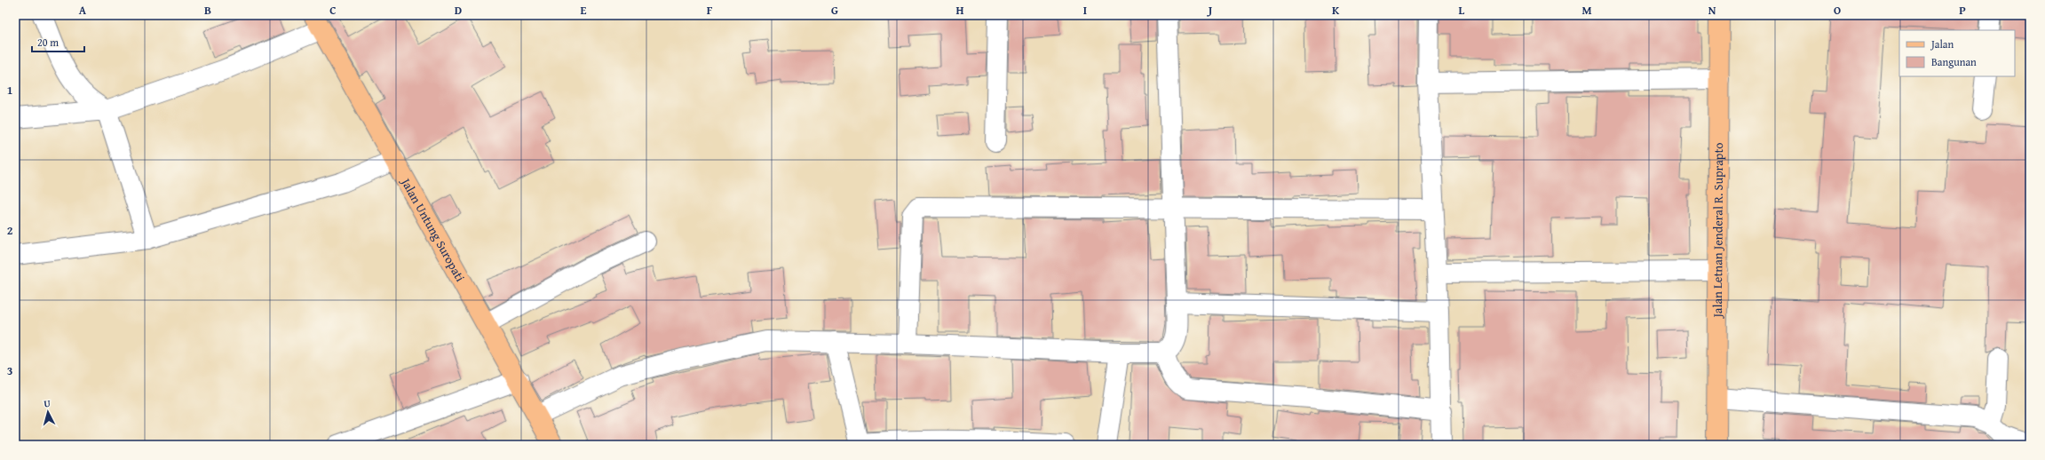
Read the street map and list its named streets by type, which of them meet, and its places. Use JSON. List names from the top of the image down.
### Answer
{
  "streets": {
    "main road": ["Jalan Untung Suropati", "Jalan Letnan Jenderal R. Suprapto"]
  },
  "legend": ["Jalan", "Bangunan"],
  "scale_bar": "20 m",
  "north": "top",
  "grid": {
    "columns": [
      "A",
      "B",
      "C",
      "D",
      "E",
      "F",
      "G",
      "H",
      "I",
      "J",
      "K",
      "L",
      "M",
      "N",
      "O",
      "P"
    ],
    "rows": ["1", "2", "3"]
  }
}
